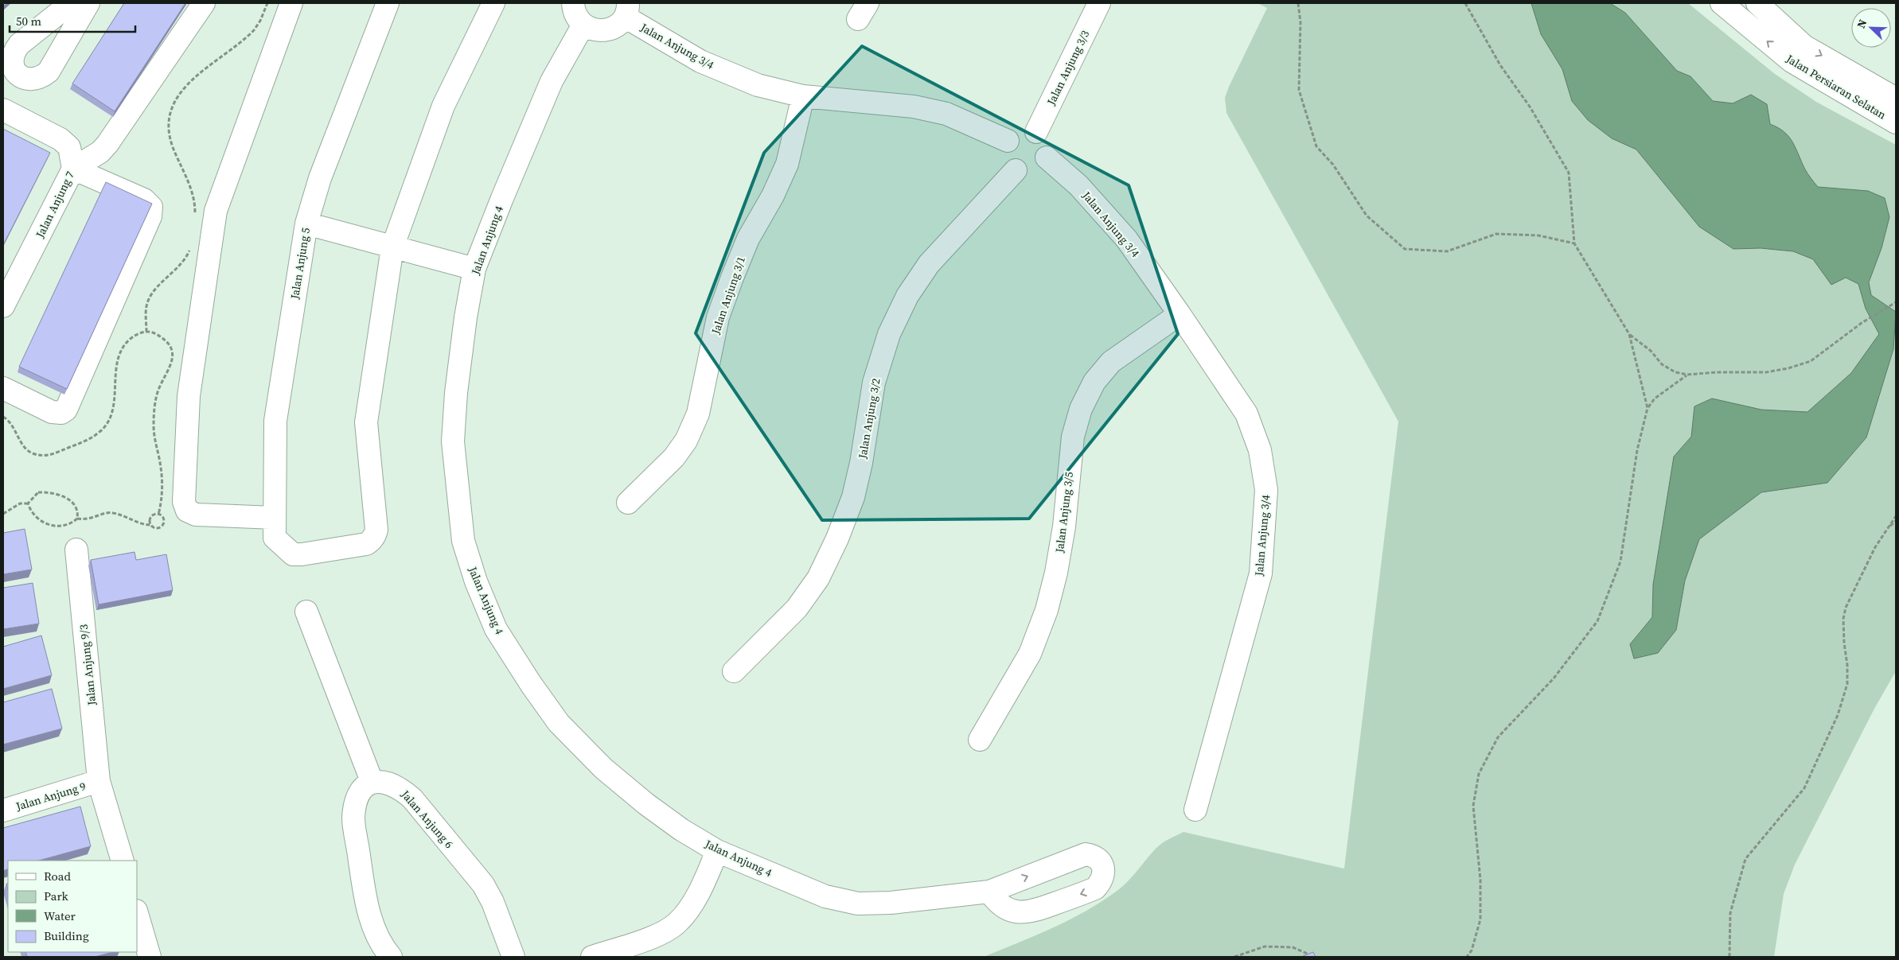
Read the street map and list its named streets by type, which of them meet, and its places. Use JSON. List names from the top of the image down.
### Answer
{
  "streets": {
    "street": [
      "Jalan Anjung 3/4",
      "Jalan Anjung 3/3",
      "Jalan Persiaran Selatan",
      "Jalan Anjung 7",
      "Jalan Anjung 4",
      "Jalan Anjung 5",
      "Jalan Anjung 3/1",
      "Jalan Anjung 3/2",
      "Jalan Anjung 3/5",
      "Jalan Anjung 9/3",
      "Jalan Anjung 9",
      "Jalan Anjung 6"
    ]
  },
  "crossings": [
    ["Jalan Anjung 3/4", "Jalan Anjung 3/3"],
    ["Jalan Anjung 3/4", "Jalan Anjung 3/1"],
    ["Jalan Anjung 3/4", "Jalan Anjung 3/2"],
    ["Jalan Anjung 3/4", "Jalan Anjung 3/5"],
    ["Jalan Anjung 3/3", "Jalan Anjung 3/2"],
    ["Jalan Anjung 9/3", "Jalan Anjung 9"]
  ],
  "legend": [
    "Road",
    "Park",
    "Water",
    "Building"
  ],
  "scale_bar": "50 m",
  "north": "top left"
}
